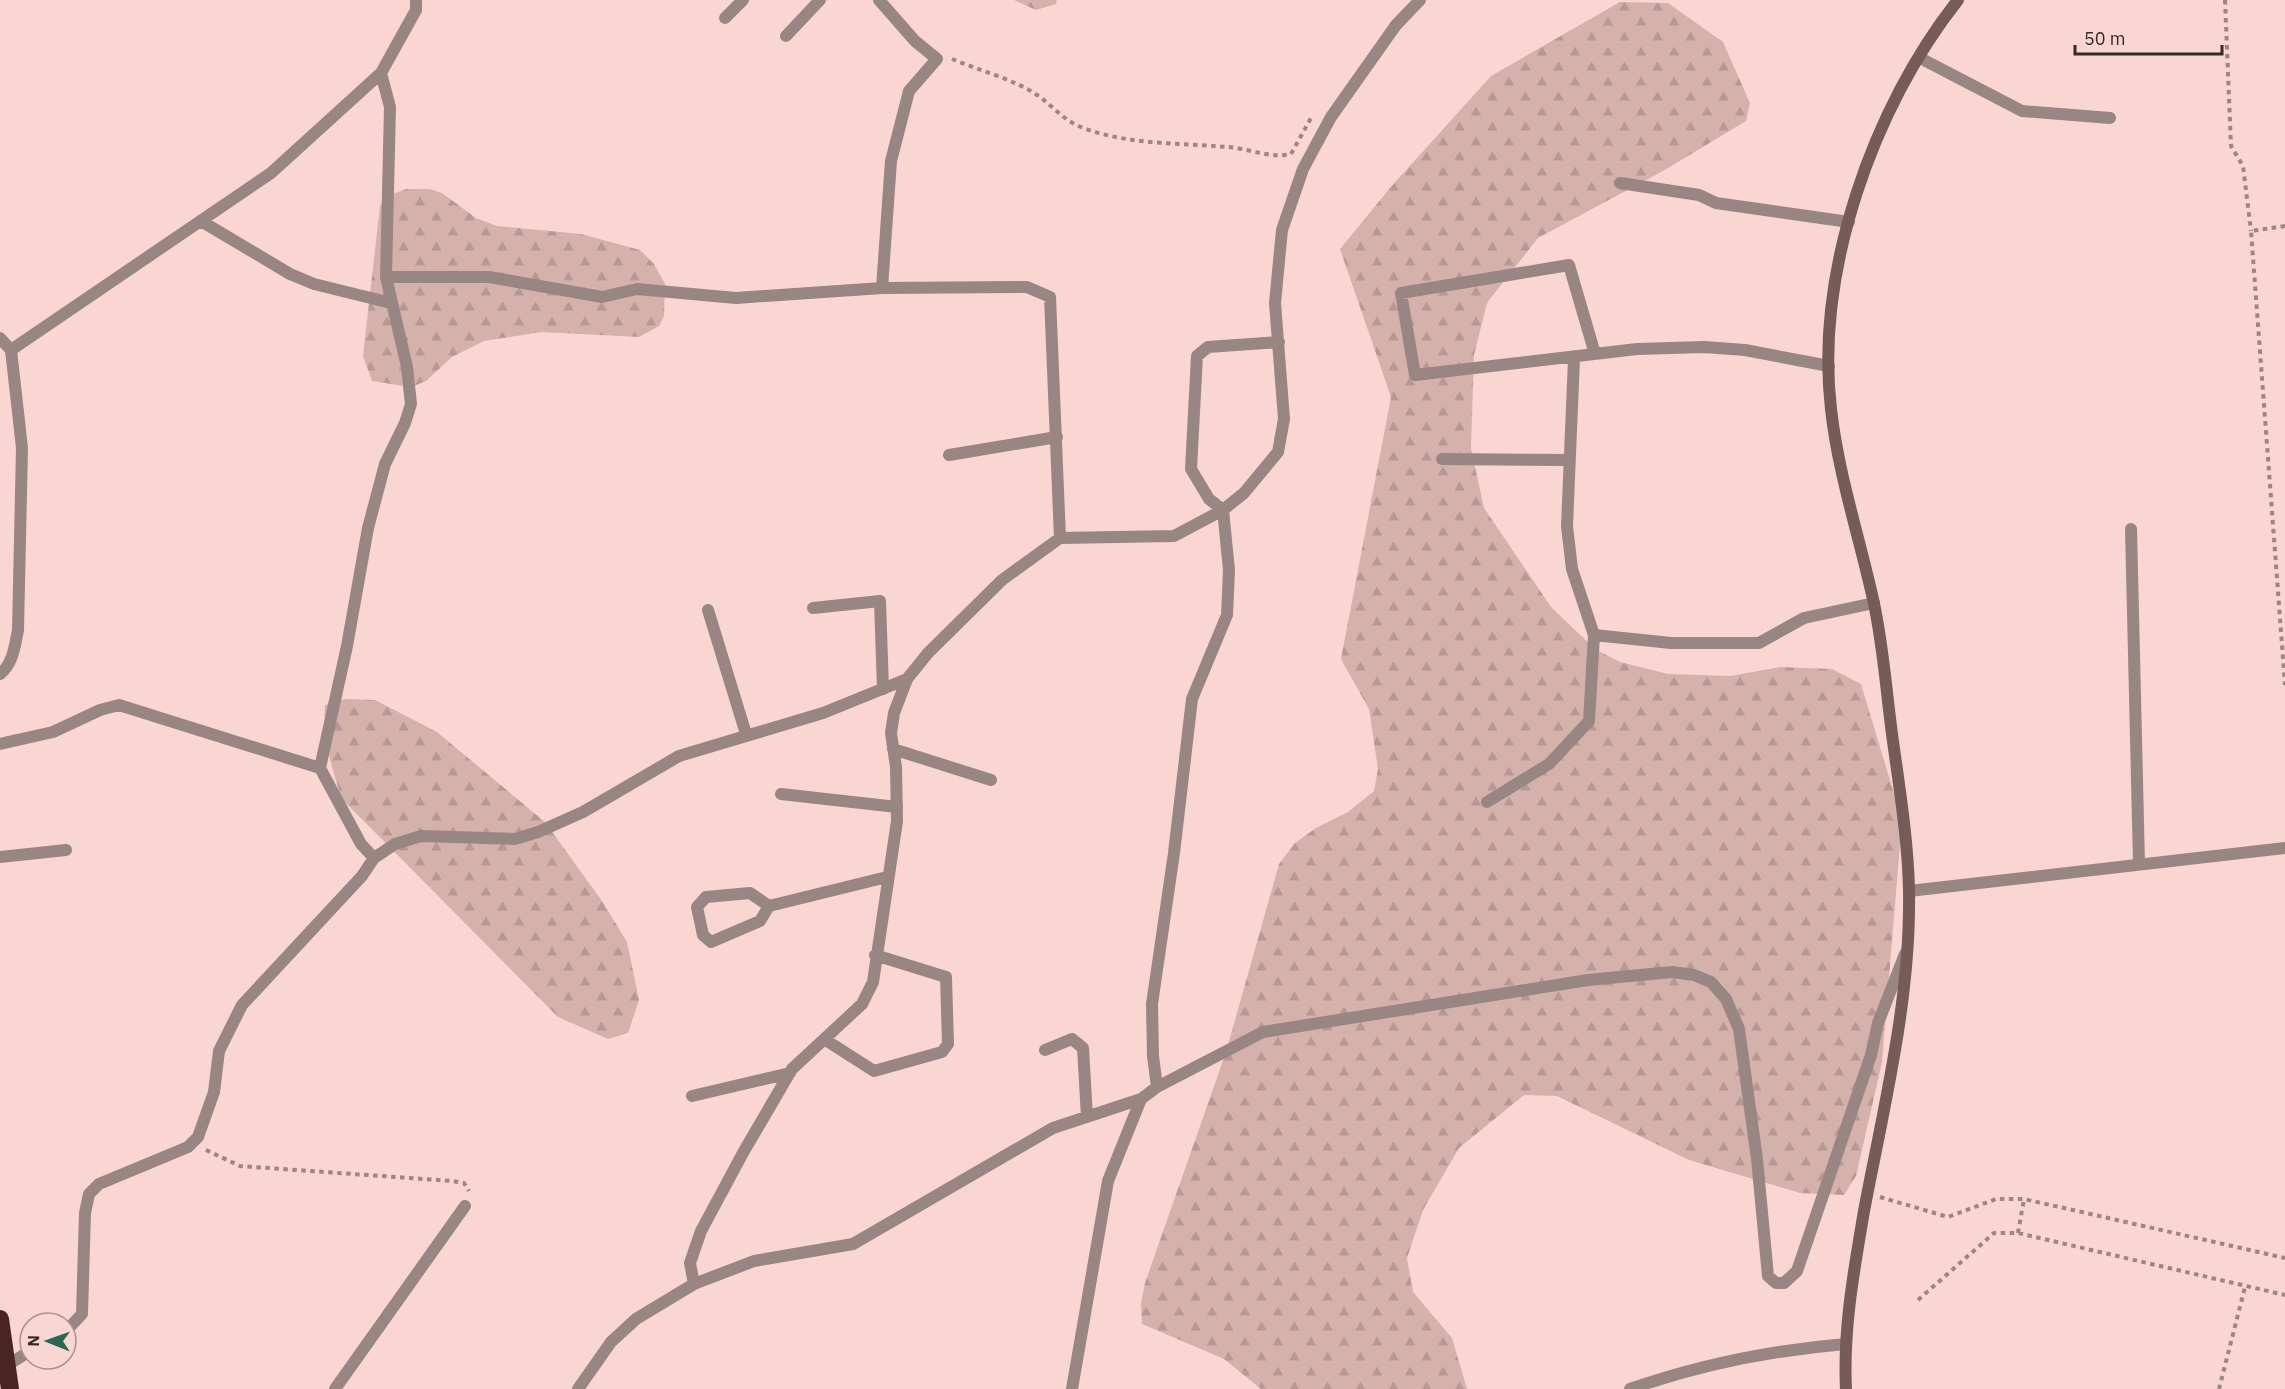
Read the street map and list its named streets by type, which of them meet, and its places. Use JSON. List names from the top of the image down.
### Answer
{
  "scale_bar": "50 m",
  "north": "left"
}
